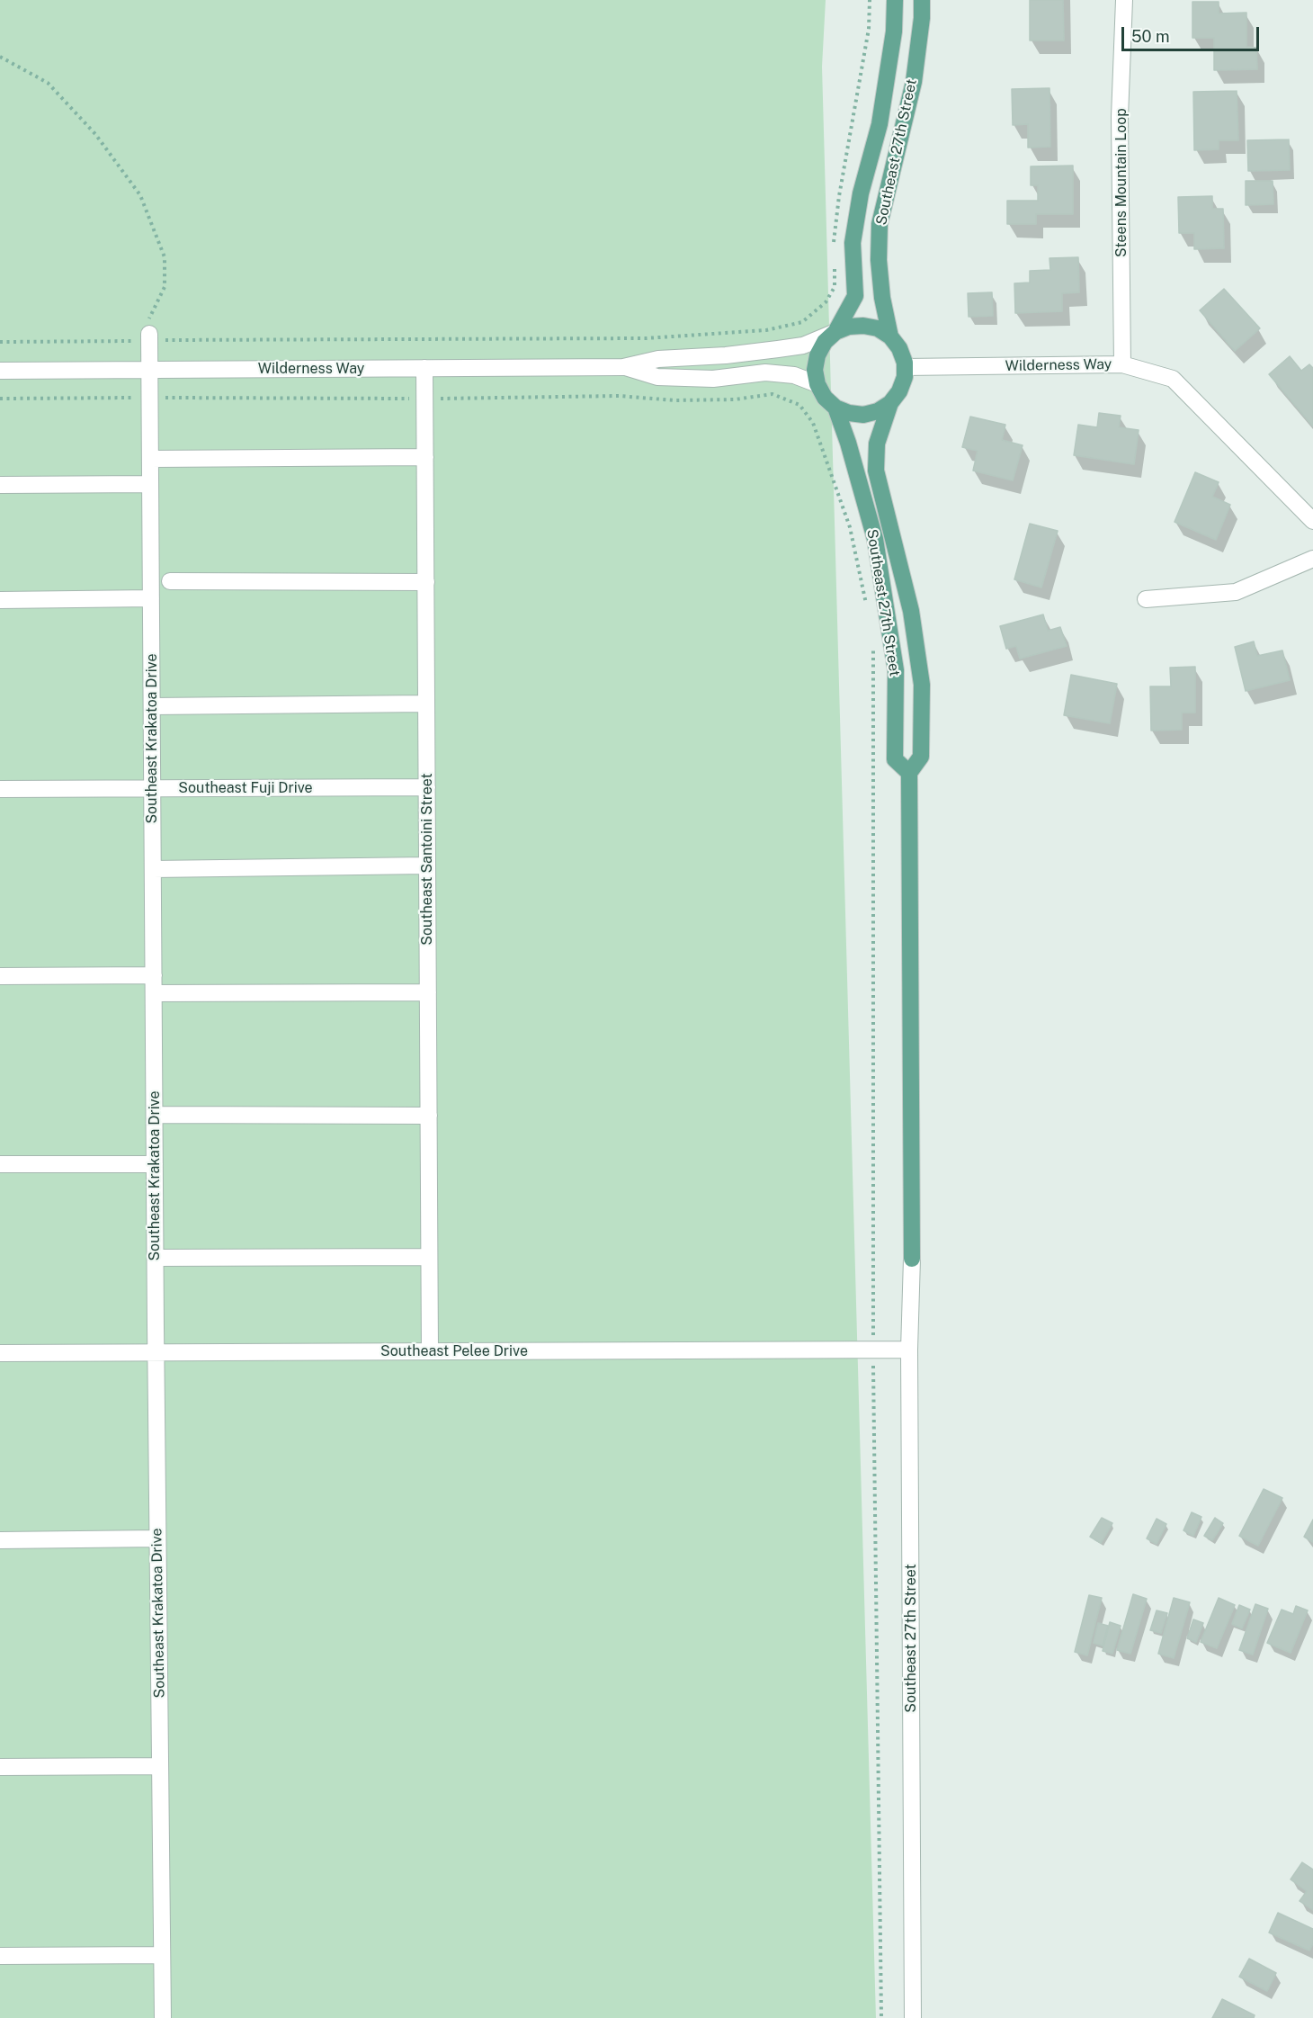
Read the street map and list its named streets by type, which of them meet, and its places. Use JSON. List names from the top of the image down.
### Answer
{
  "streets": {
    "main road": ["Southeast 27th Street"],
    "street": [
      "Steens Mountain Loop",
      "Wilderness Way",
      "Southeast Krakatoa Drive",
      "Southeast Fuji Drive",
      "Southeast Santoini Street",
      "Southeast Pelee Drive"
    ]
  },
  "crossings": [
    ["Southeast 27th Street", "Wilderness Way"],
    ["Southeast 27th Street", "Southeast Pelee Drive"],
    ["Steens Mountain Loop", "Wilderness Way"],
    ["Wilderness Way", "Southeast Krakatoa Drive"],
    ["Wilderness Way", "Southeast Santoini Street"],
    ["Southeast Krakatoa Drive", "Southeast Fuji Drive"],
    ["Southeast Krakatoa Drive", "Southeast Pelee Drive"],
    ["Southeast Fuji Drive", "Southeast Santoini Street"],
    ["Southeast Santoini Street", "Southeast Pelee Drive"]
  ],
  "scale_bar": "50 m"
}
